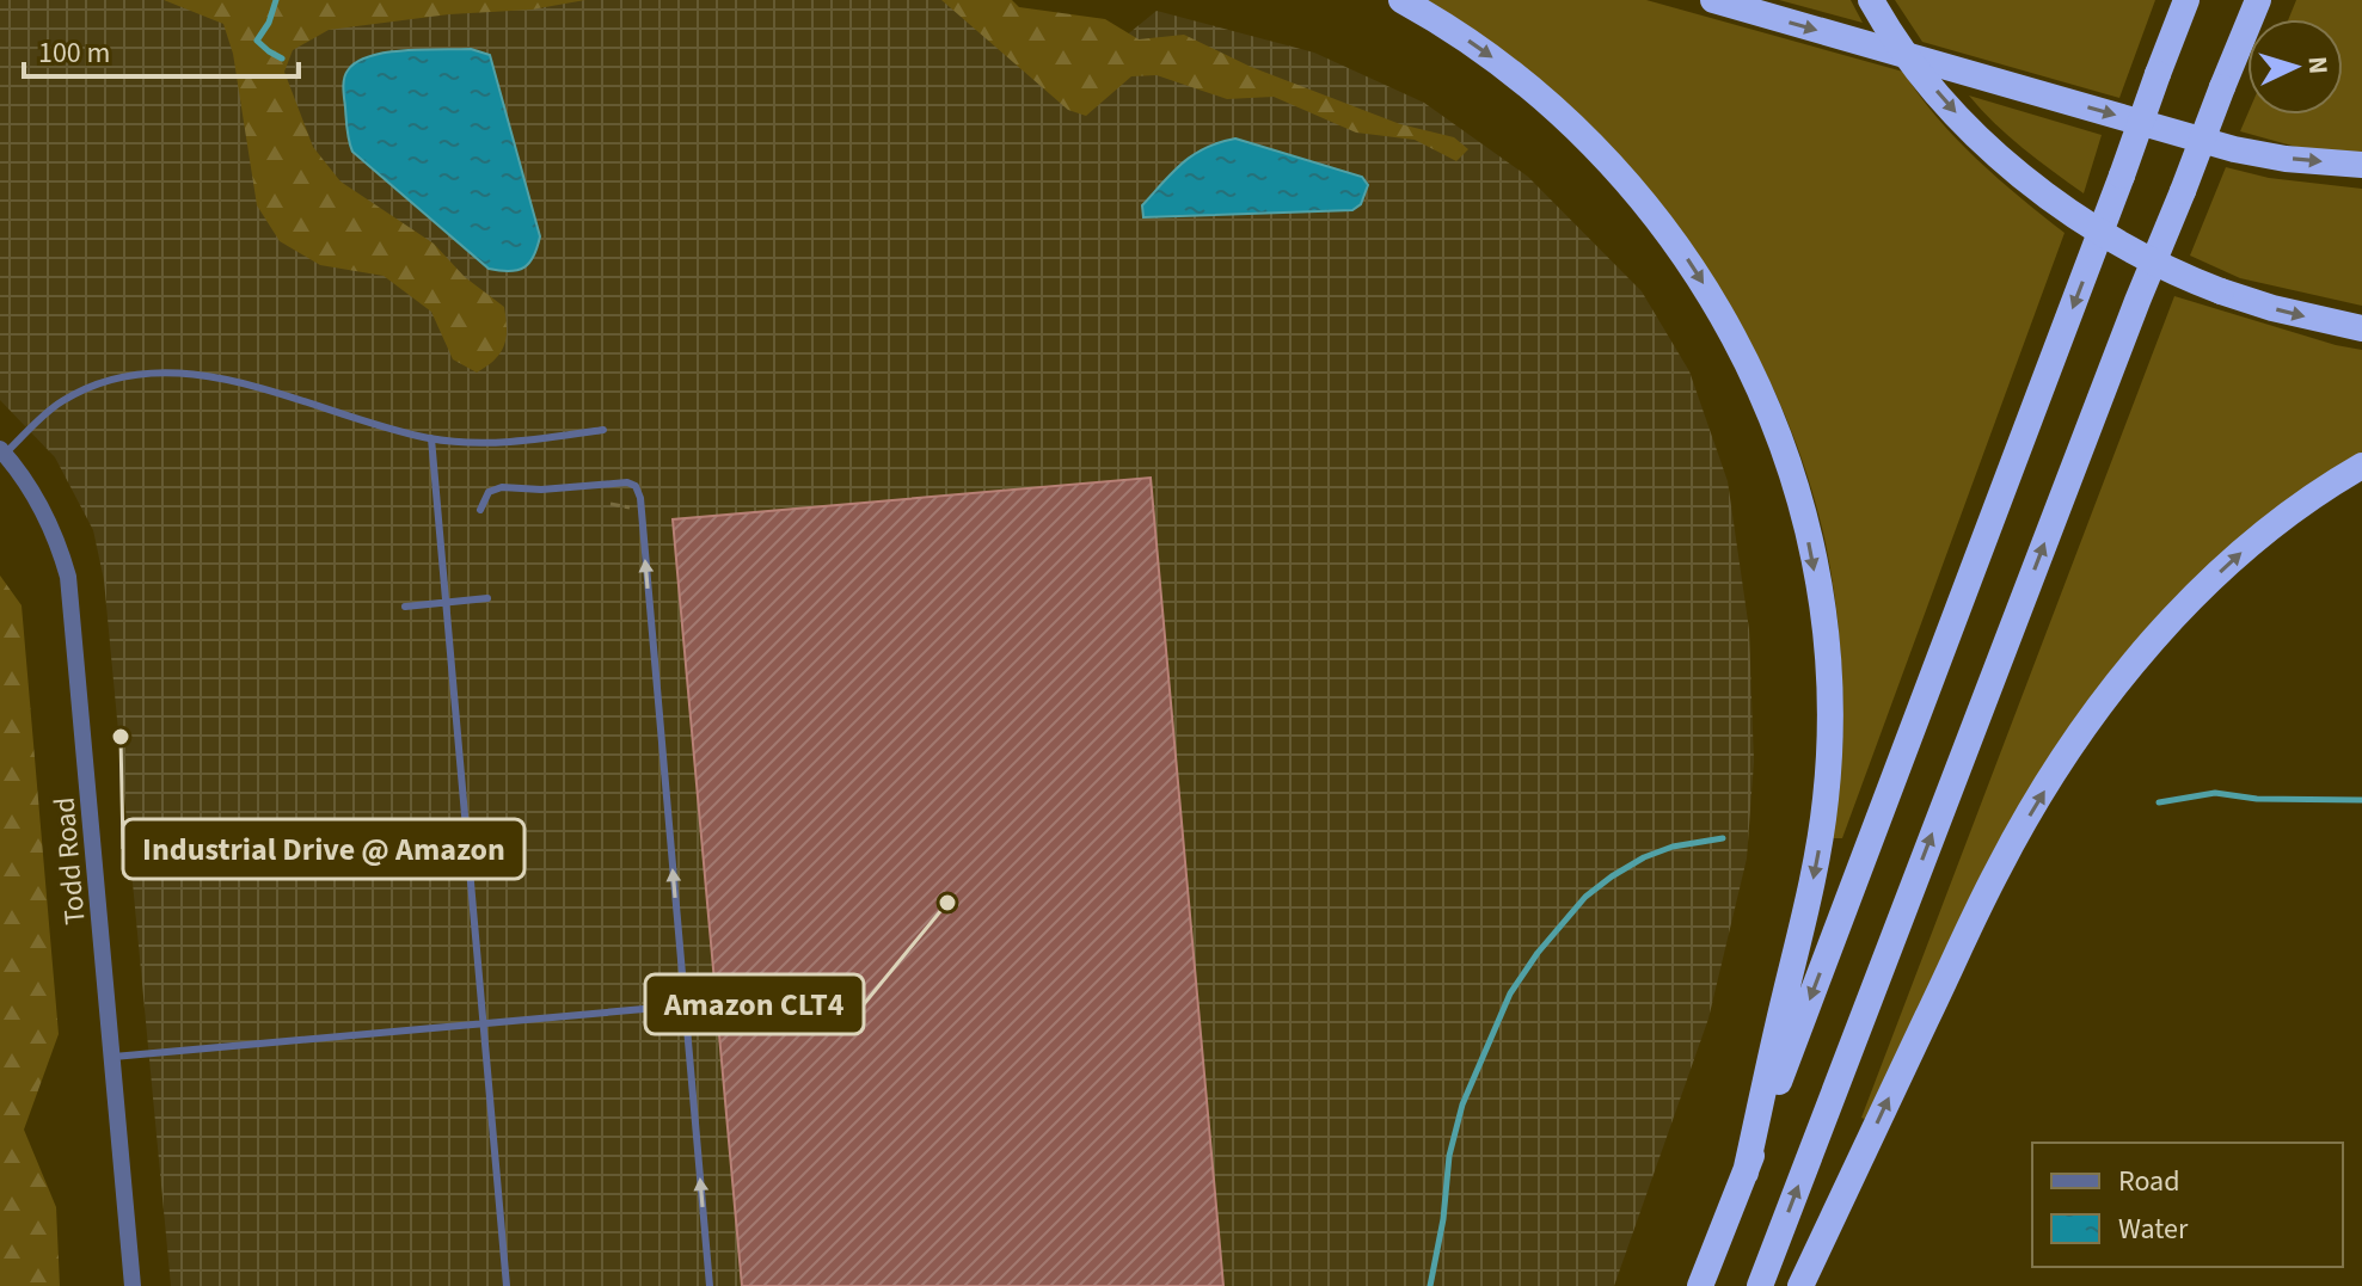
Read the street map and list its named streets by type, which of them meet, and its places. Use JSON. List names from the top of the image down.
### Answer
{
  "streets": {
    "street": ["Todd Road"]
  },
  "places": ["Industrial Drive @ Amazon", "Amazon CLT4"],
  "legend": ["Road", "Water"],
  "scale_bar": "100 m",
  "north": "right"
}
